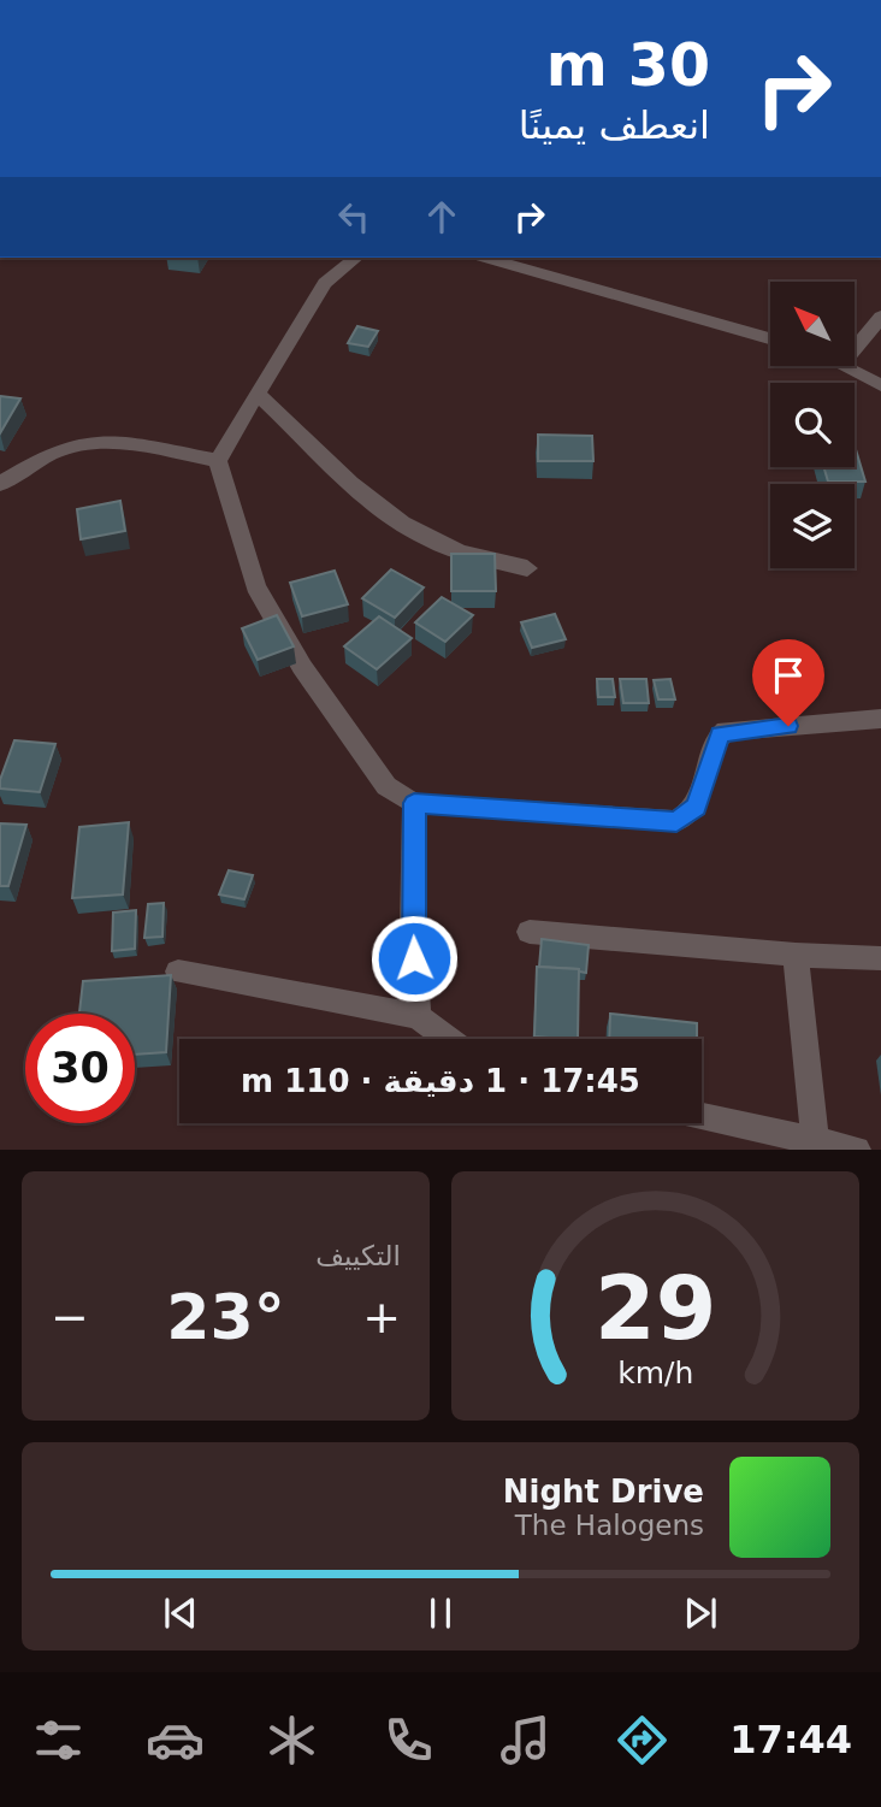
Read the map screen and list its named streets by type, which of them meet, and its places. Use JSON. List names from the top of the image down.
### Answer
{
  "north": "top left",
  "page": {
    "turn": ["30 m", "انعطف يمينًا"],
    "limit": "30",
    "trip": "17:45 · 1 دقيقة · 110 m",
    "tile": "التكييف",
    "heat": ["−", "23°", "+"],
    "song": ["Night Drive", "The Halogens"],
    "tabs": "17:44",
    "gauge": ["29", "km/h"]
  }
}
